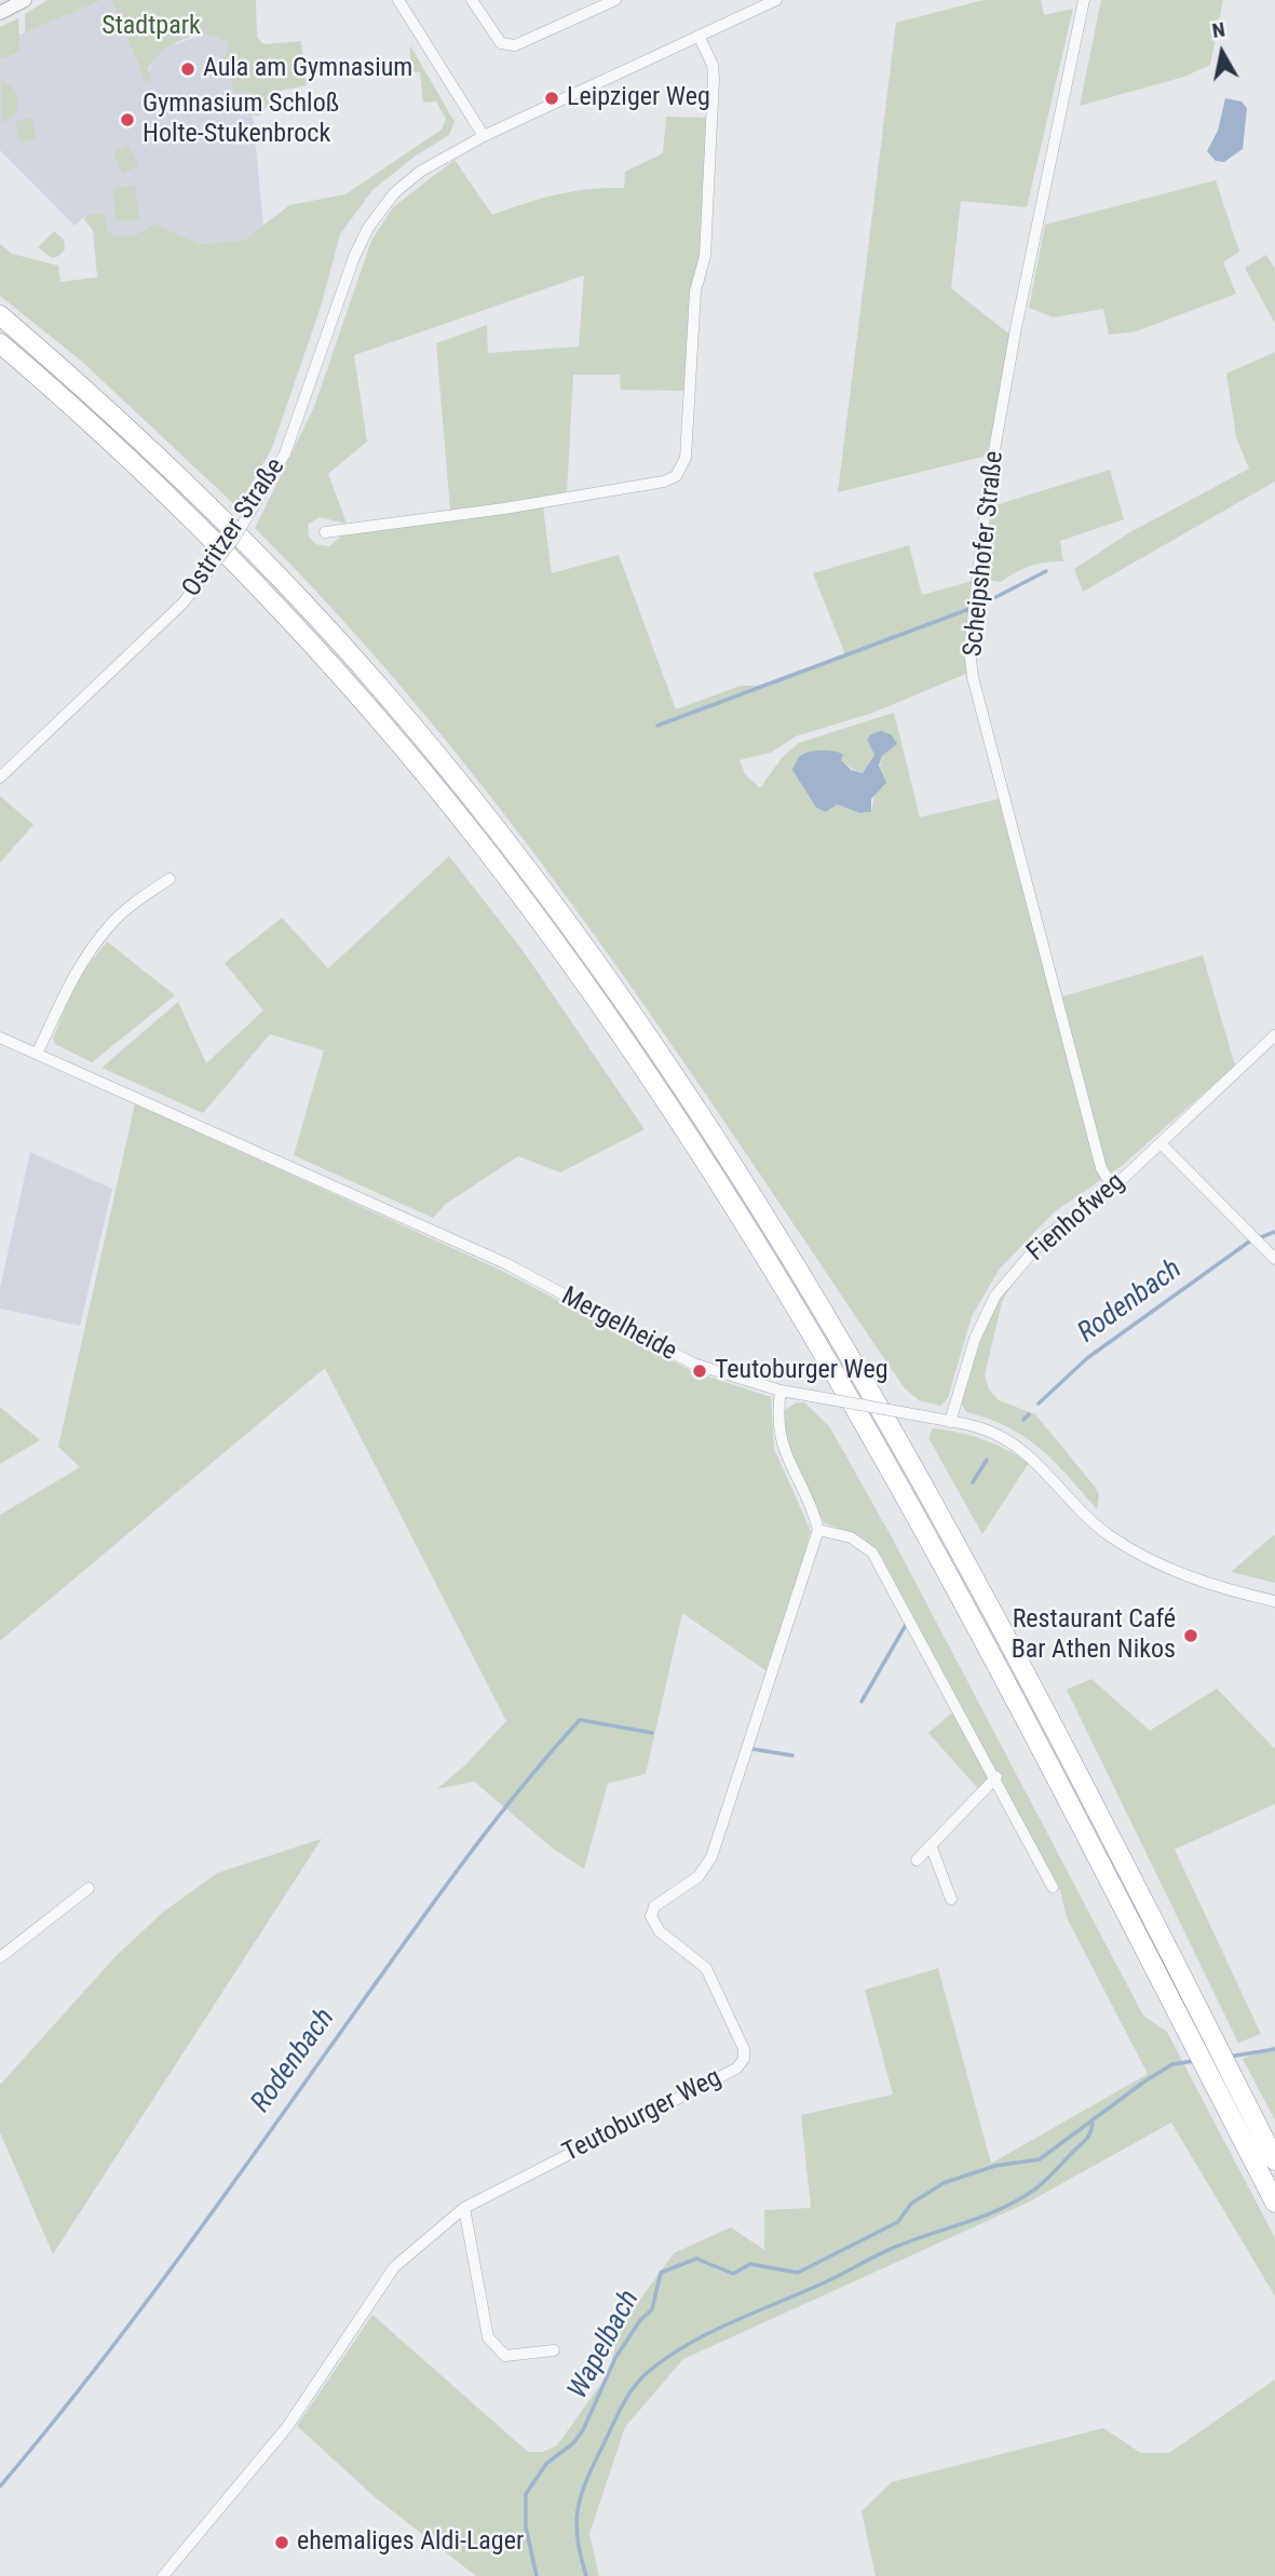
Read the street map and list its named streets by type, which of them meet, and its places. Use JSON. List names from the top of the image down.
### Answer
{
  "streets": {
    "street": [
      "Ostritzer Straße",
      "Scheipshofer Straße",
      "Fienhofweg",
      "Mergelheide",
      "Teutoburger Weg"
    ]
  },
  "crossings": [
    ["Scheipshofer Straße", "Fienhofweg"],
    ["Fienhofweg", "Mergelheide"]
  ],
  "water": ["Rodenbach", "Wapelbach"],
  "parks": ["Stadtpark"],
  "places": [
    "Aula am Gymnasium",
    "Leipziger Weg",
    "Gymnasium Schloß Holte-Stukenbrock",
    "Teutoburger Weg",
    "Restaurant Café Bar Athen Nikos",
    "ehemaliges Aldi-Lager"
  ],
  "north": "top"
}
